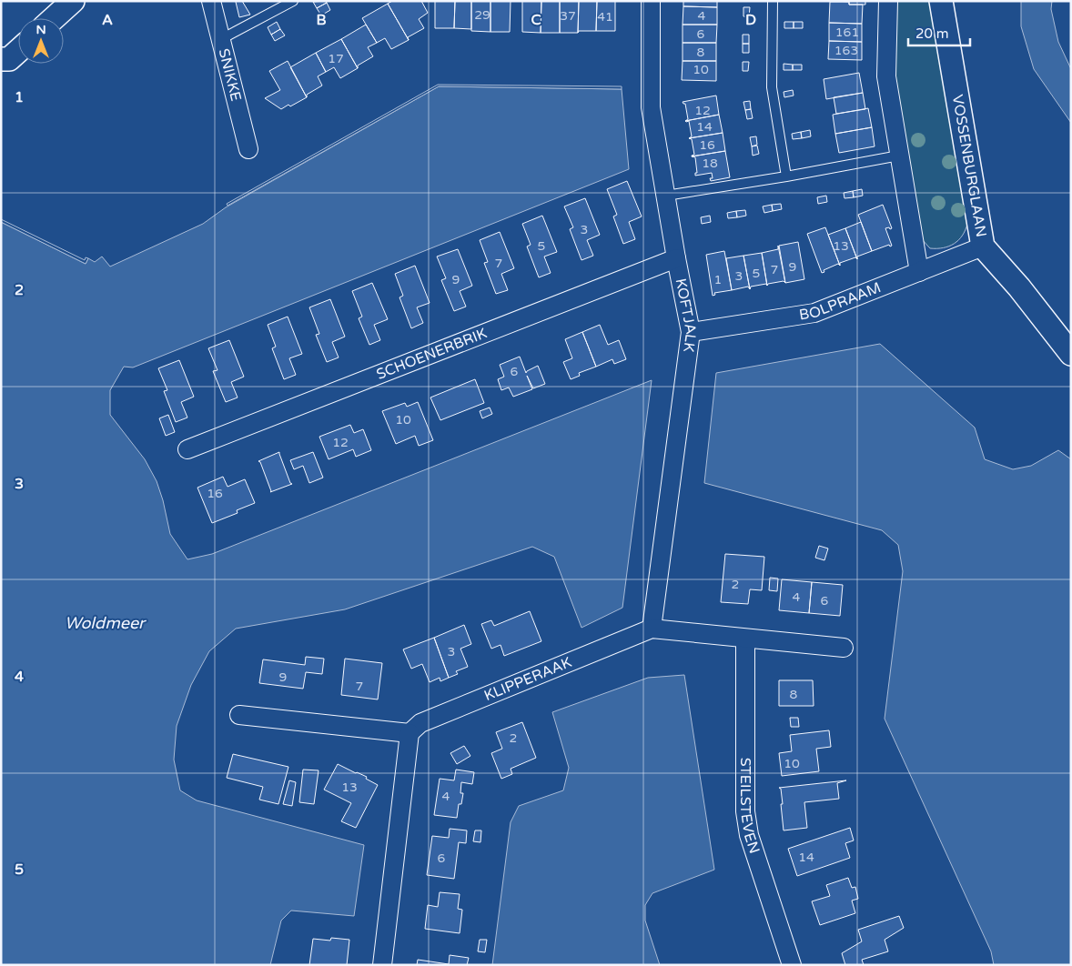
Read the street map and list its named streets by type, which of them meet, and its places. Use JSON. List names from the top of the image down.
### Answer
{
  "streets": {
    "street": [
      "SNIKKE",
      "VOSSENBURGLAAN",
      "BOLPRAAM",
      "KOFTJALK",
      "SCHOENERBRIK",
      "KLIPPERAAK",
      "STEILSTEVEN"
    ]
  },
  "crossings": [
    ["VOSSENBURGLAAN", "BOLPRAAM"],
    ["BOLPRAAM", "KOFTJALK"],
    ["KOFTJALK", "SCHOENERBRIK"],
    ["KOFTJALK", "KLIPPERAAK"]
  ],
  "water": ["Woldmeer"],
  "house_numbers": [
    "29",
    "37",
    "4",
    "41",
    "161",
    "6",
    "163",
    "8",
    "17",
    "10",
    "12",
    "14",
    "16",
    "18",
    "3",
    "5",
    "13",
    "7",
    "9",
    "7",
    "5",
    "3",
    "9",
    "1",
    "6",
    "10",
    "12",
    "16",
    "2",
    "4",
    "6",
    "3",
    "9",
    "7",
    "8",
    "2",
    "10",
    "13",
    "4",
    "14",
    "6"
  ],
  "scale_bar": "20 m",
  "north": "top",
  "grid": {
    "columns": [
      "A",
      "B",
      "C",
      "D"
    ],
    "rows": [
      "1",
      "2",
      "3",
      "4",
      "5"
    ]
  }
}
